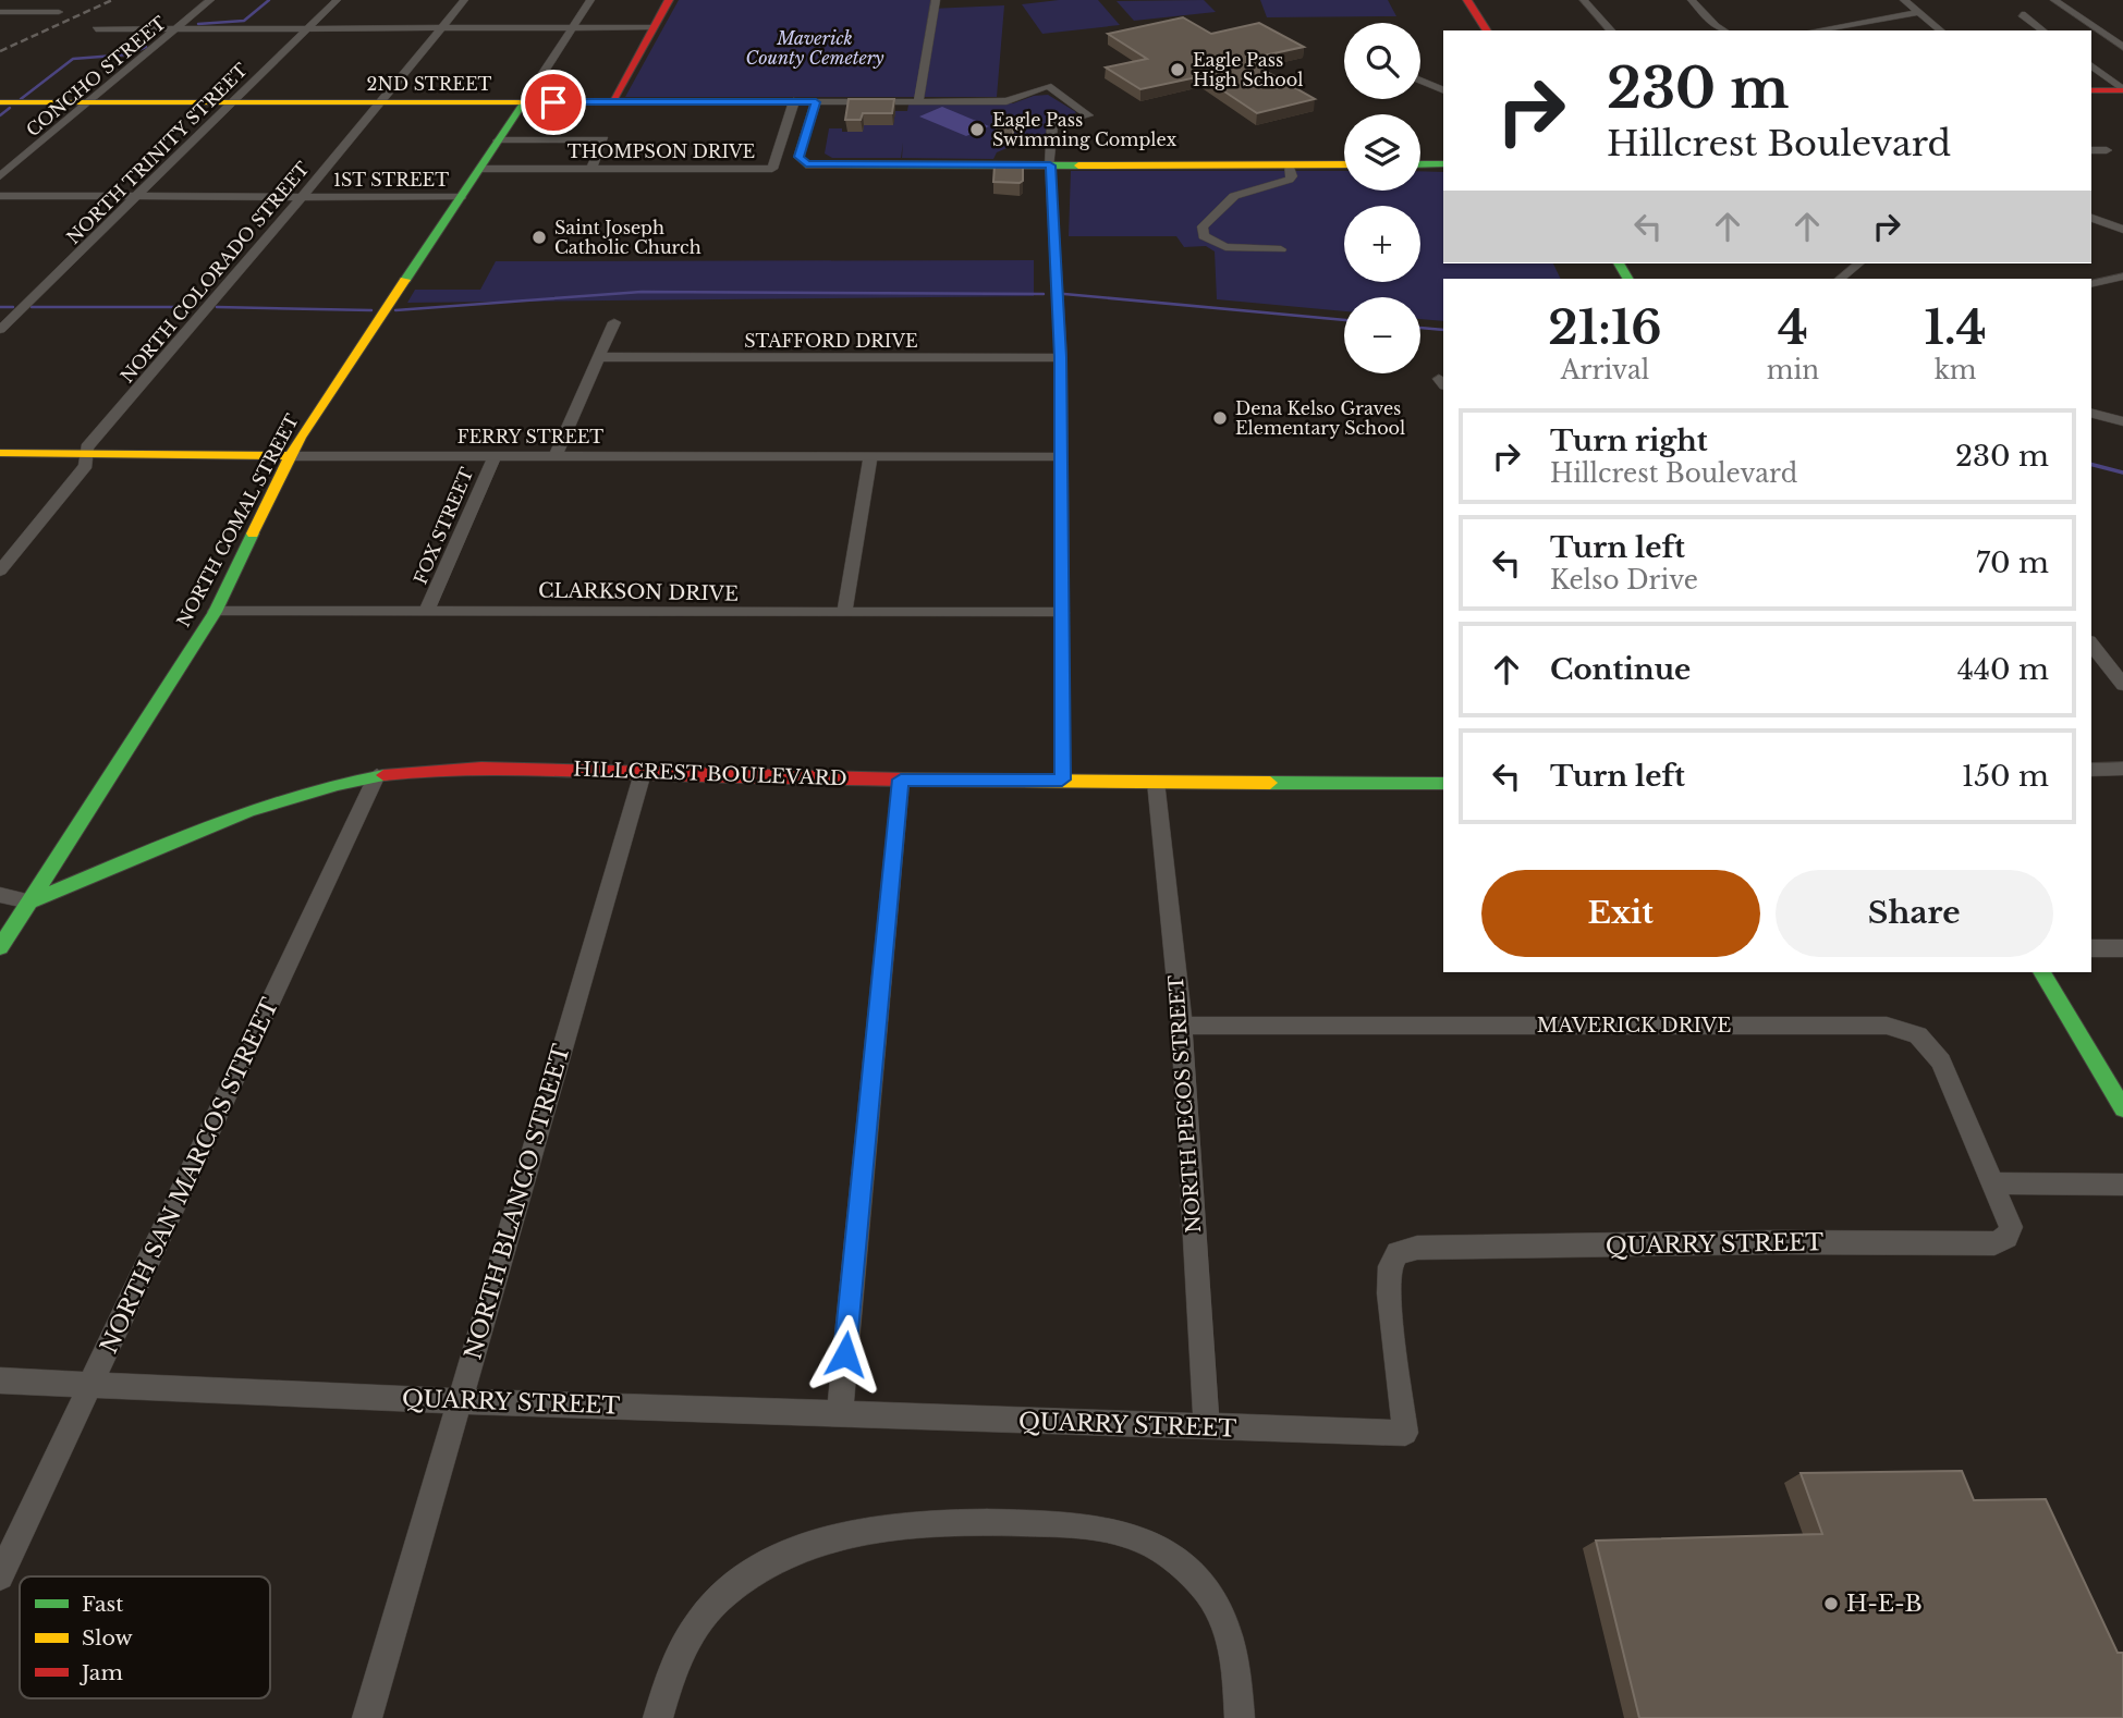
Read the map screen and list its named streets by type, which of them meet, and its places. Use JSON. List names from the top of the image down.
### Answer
{
  "streets": {
    "street": [
      "CONCHO STREET",
      "2ND STREET",
      "THOMPSON DRIVE",
      "NORTH TRINITY STREET",
      "1ST STREET",
      "NORTH COLORADO STREET",
      "STAFFORD DRIVE",
      "FERRY STREET",
      "NORTH COMAL STREET",
      "FOX STREET",
      "CLARKSON DRIVE",
      "HILLCREST BOULEVARD",
      "MAVERICK DRIVE",
      "NORTH PECOS STREET",
      "NORTH SAN MARCOS STREET",
      "NORTH BLANCO STREET",
      "QUARRY STREET"
    ]
  },
  "crossings": [
    ["CONCHO STREET", "2ND STREET"],
    ["2ND STREET", "THOMPSON DRIVE"],
    ["2ND STREET", "NORTH TRINITY STREET"],
    ["2ND STREET", "NORTH COLORADO STREET"],
    ["2ND STREET", "NORTH COMAL STREET"],
    ["THOMPSON DRIVE", "NORTH COMAL STREET"],
    ["NORTH TRINITY STREET", "1ST STREET"],
    ["1ST STREET", "NORTH COLORADO STREET"],
    ["1ST STREET", "NORTH COMAL STREET"],
    ["NORTH COLORADO STREET", "FERRY STREET"],
    ["FERRY STREET", "NORTH COMAL STREET"],
    ["FERRY STREET", "FOX STREET"],
    ["NORTH COMAL STREET", "CLARKSON DRIVE"],
    ["NORTH COMAL STREET", "HILLCREST BOULEVARD"],
    ["FOX STREET", "CLARKSON DRIVE"],
    ["HILLCREST BOULEVARD", "NORTH PECOS STREET"],
    ["HILLCREST BOULEVARD", "NORTH SAN MARCOS STREET"],
    ["HILLCREST BOULEVARD", "NORTH BLANCO STREET"],
    ["MAVERICK DRIVE", "NORTH PECOS STREET"],
    ["MAVERICK DRIVE", "QUARRY STREET"],
    ["NORTH PECOS STREET", "QUARRY STREET"],
    ["NORTH SAN MARCOS STREET", "QUARRY STREET"],
    ["NORTH BLANCO STREET", "QUARRY STREET"]
  ],
  "parks": ["Maverick County Cemetery"],
  "places": [
    "Eagle Pass High School",
    "Eagle Pass Swimming Complex",
    "Saint Joseph Catholic Church",
    "Dena Kelso Graves Elementary School",
    "H-E-B"
  ],
  "legend": ["Fast", "Slow", "Jam"],
  "page": {
    "map_buttons": ["+", "−"],
    "turn": ["230 m", "Hillcrest Boulevard"],
    "eta": [
      "21:16",
      "Arrival",
      "4",
      "min",
      "1.4",
      "km"
    ],
    "list": [
      {
        "name": "Turn right",
        "note": "Hillcrest Boulevard",
        "value": "230 m"
      },
      {
        "name": "Turn left",
        "note": "Kelso Drive",
        "value": "70 m"
      },
      {
        "name": "Continue",
        "value": "440 m"
      },
      {
        "name": "Turn left",
        "value": "150 m"
      }
    ],
    "buttons": ["Exit", "Share"]
  }
}
